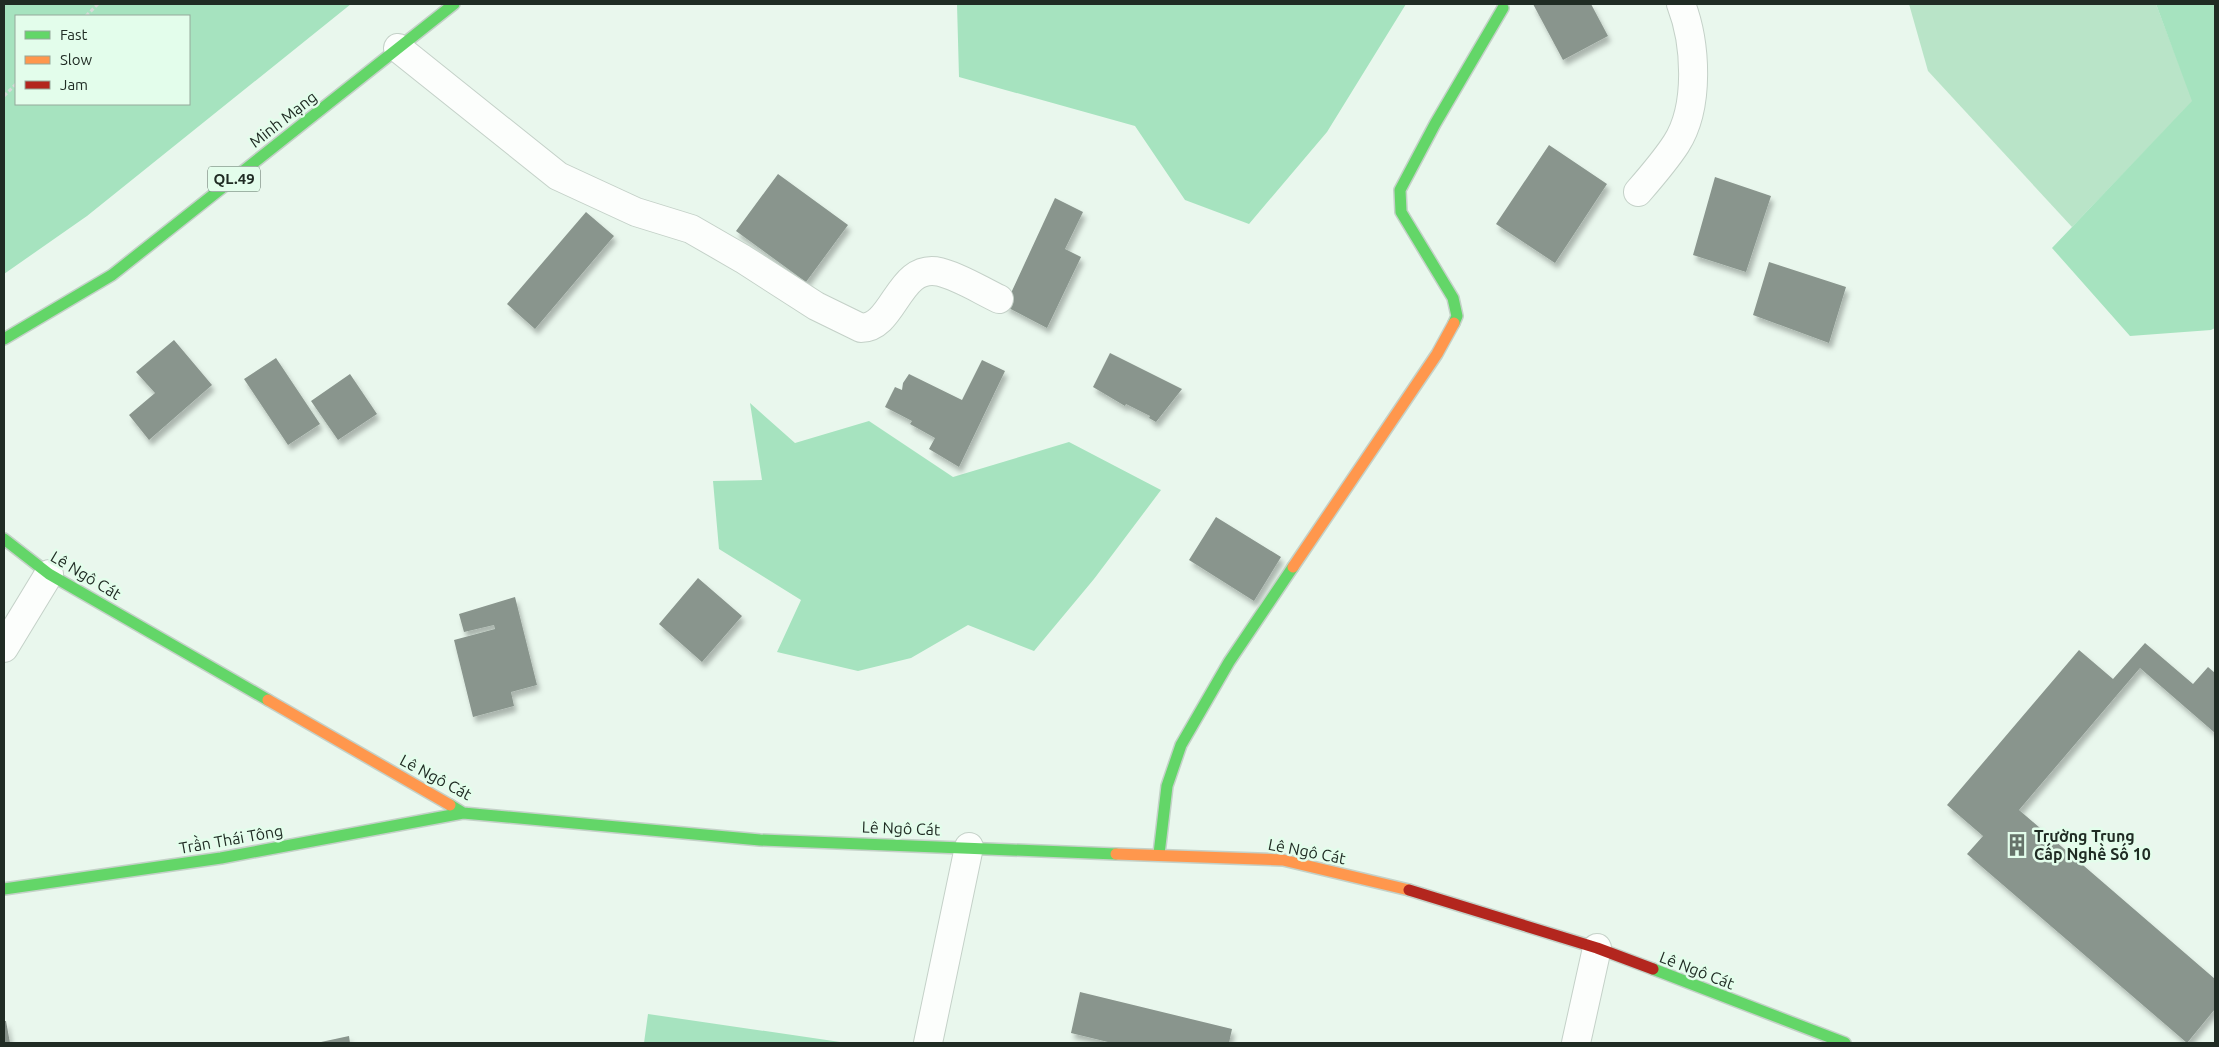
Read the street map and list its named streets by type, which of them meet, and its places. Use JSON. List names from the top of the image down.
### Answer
{
  "streets": {
    "main road": [
      "Minh Mạng",
      "QL.49",
      "Lê Ngô Cát",
      "Trần Thái Tông"
    ]
  },
  "crossings": [
    ["Lê Ngô Cát", "Trần Thái Tông"]
  ],
  "places": {
    "building": ["Trường Trung Cấp Nghề Số 10"]
  },
  "legend": ["Fast", "Slow", "Jam"]
}
